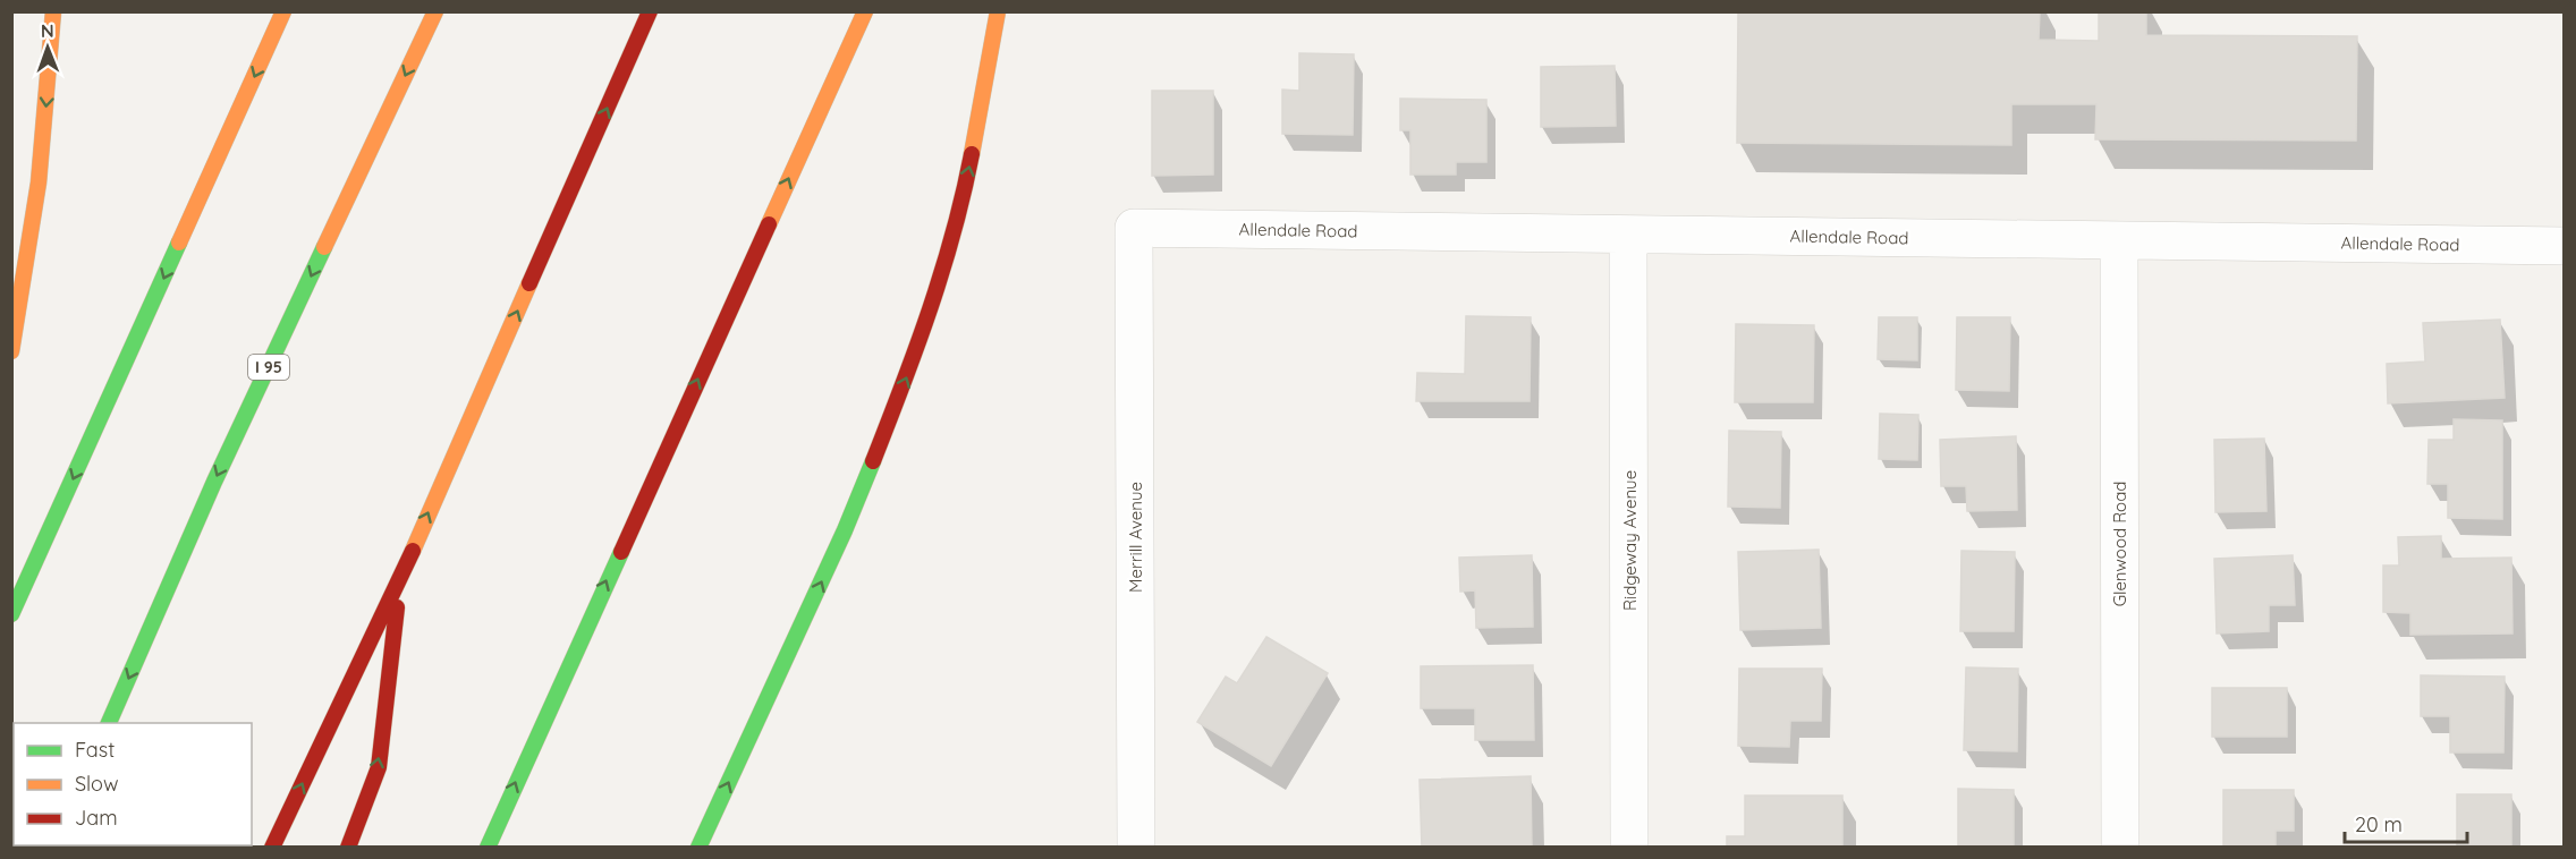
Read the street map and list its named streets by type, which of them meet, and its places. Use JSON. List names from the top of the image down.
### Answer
{
  "streets": {
    "highway": ["I 95"],
    "street": [
      "Allendale Road",
      "Merrill Avenue",
      "Ridgeway Avenue",
      "Glenwood Road"
    ]
  },
  "crossings": [
    ["Allendale Road", "Merrill Avenue"],
    ["Allendale Road", "Ridgeway Avenue"],
    ["Allendale Road", "Glenwood Road"]
  ],
  "legend": ["Fast", "Slow", "Jam"],
  "scale_bar": "20 m",
  "north": "top"
}
